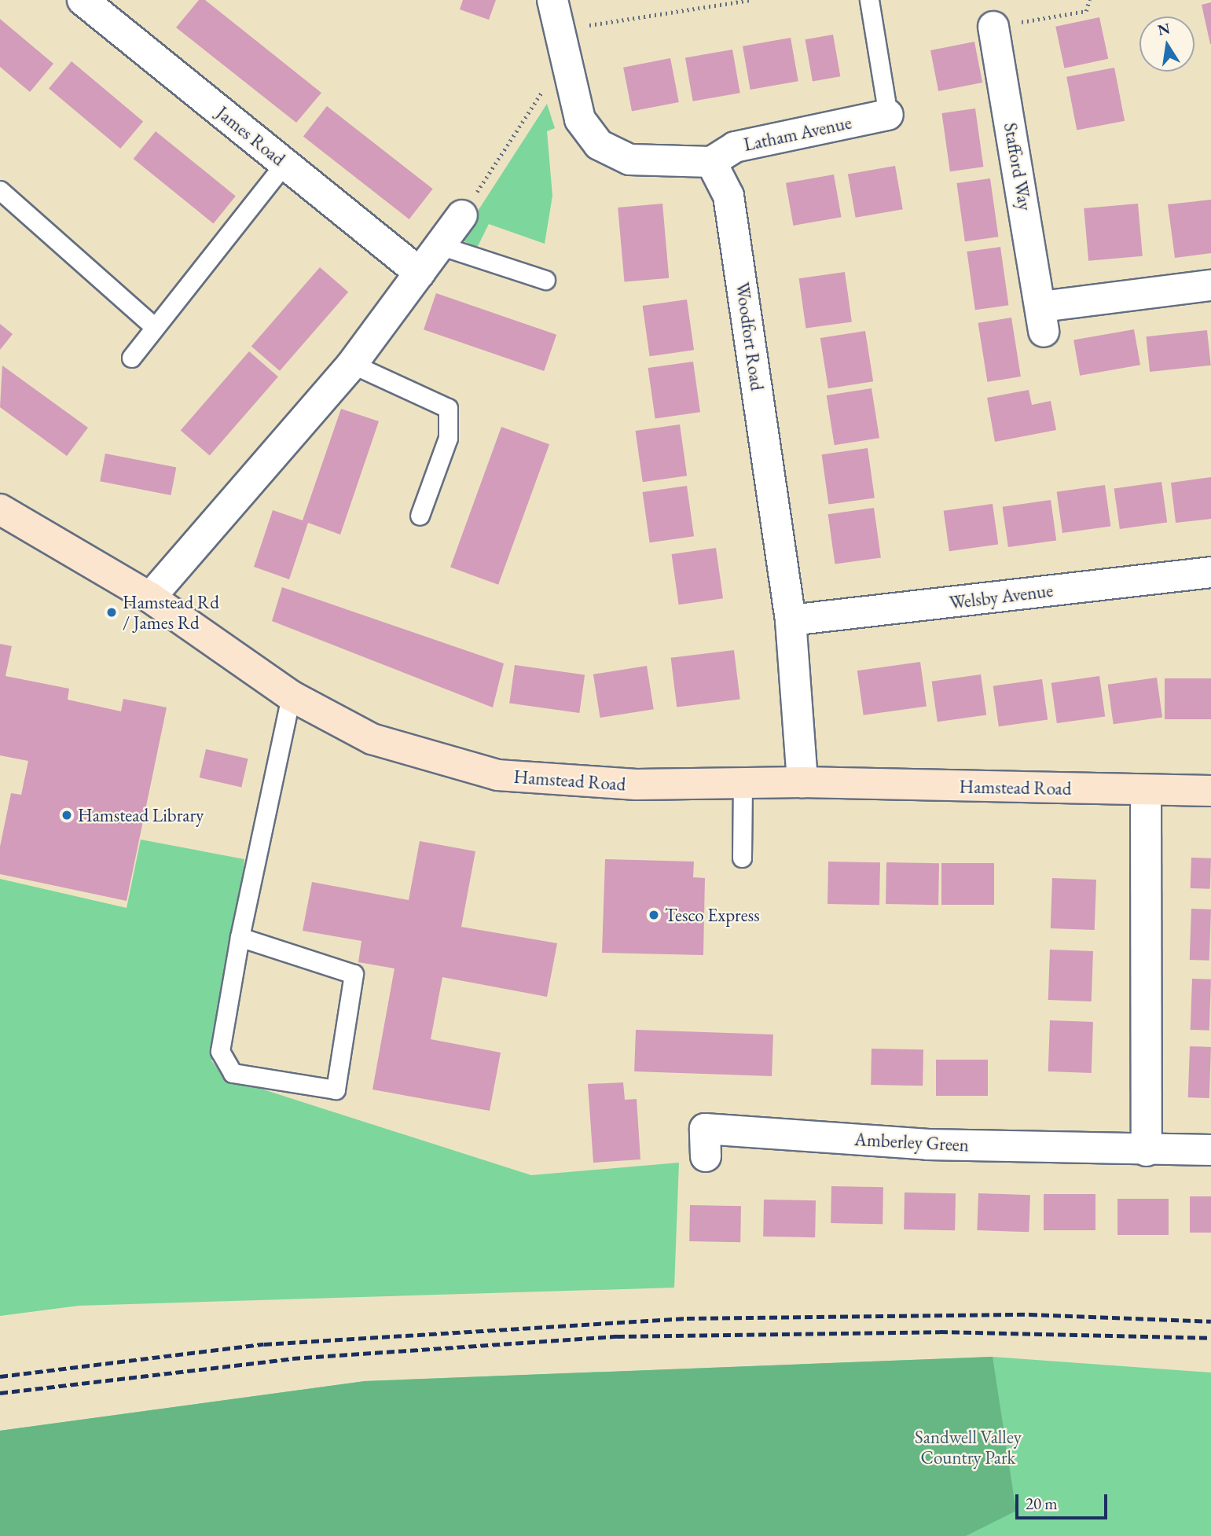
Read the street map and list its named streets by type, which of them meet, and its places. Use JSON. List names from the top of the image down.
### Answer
{
  "streets": {
    "main road": ["Hamstead Road"],
    "street": [
      "Latham Avenue",
      "James Road",
      "Stafford Way",
      "Woodfort Road",
      "Welsby Avenue",
      "Amberley Green"
    ]
  },
  "crossings": [
    ["Latham Avenue", "Woodfort Road"],
    ["Woodfort Road", "Welsby Avenue"],
    ["Woodfort Road", "Hamstead Road"]
  ],
  "parks": ["Sandwell Valley Country Park"],
  "places": ["Hamstead Rd / James Rd", "Hamstead Library", "Tesco Express"],
  "scale_bar": "20 m",
  "north": "top"
}
